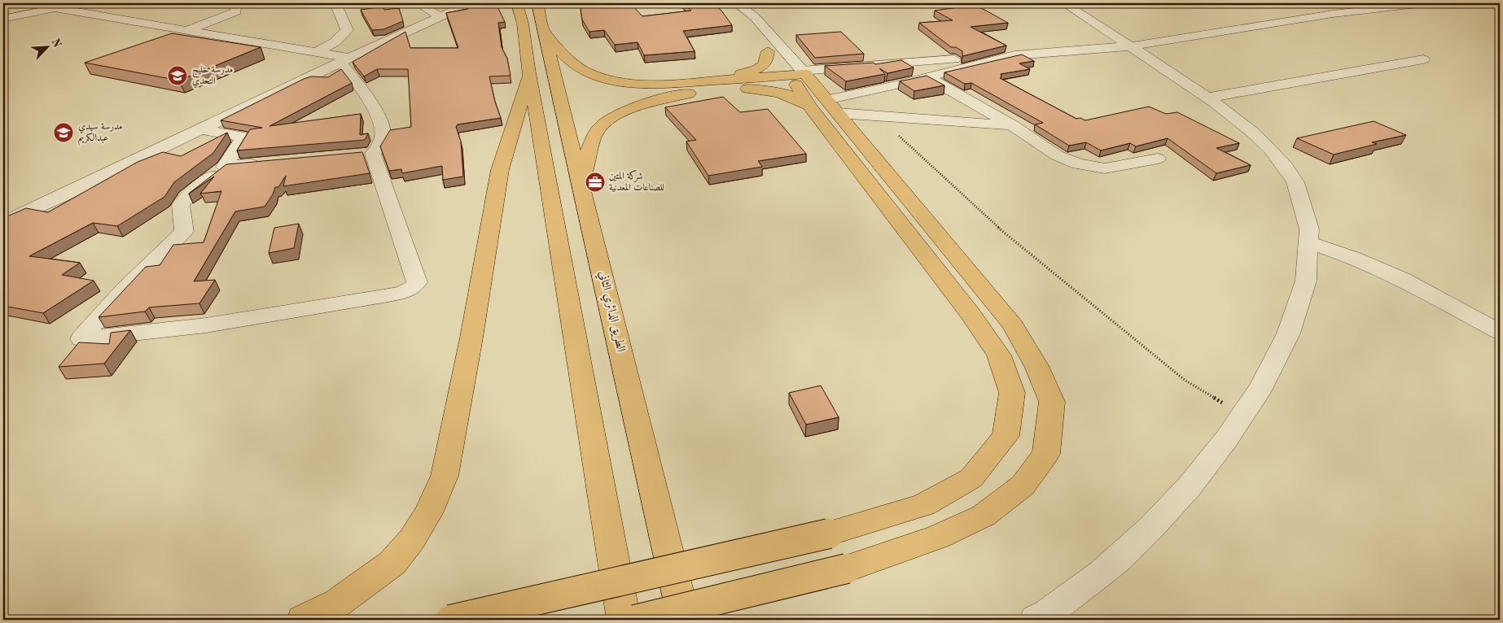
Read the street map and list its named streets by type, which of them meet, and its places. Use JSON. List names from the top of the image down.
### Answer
{
  "streets": {
    "main road": ["الطريق الدائري الثاني"]
  },
  "places": {
    "school or university": ["مدرسة خليج التحدي", "مدرسة سيدي عبدالكريم"],
    "office": ["شركة المتين للصناعات المعدنية"]
  },
  "north": "top right"
}
